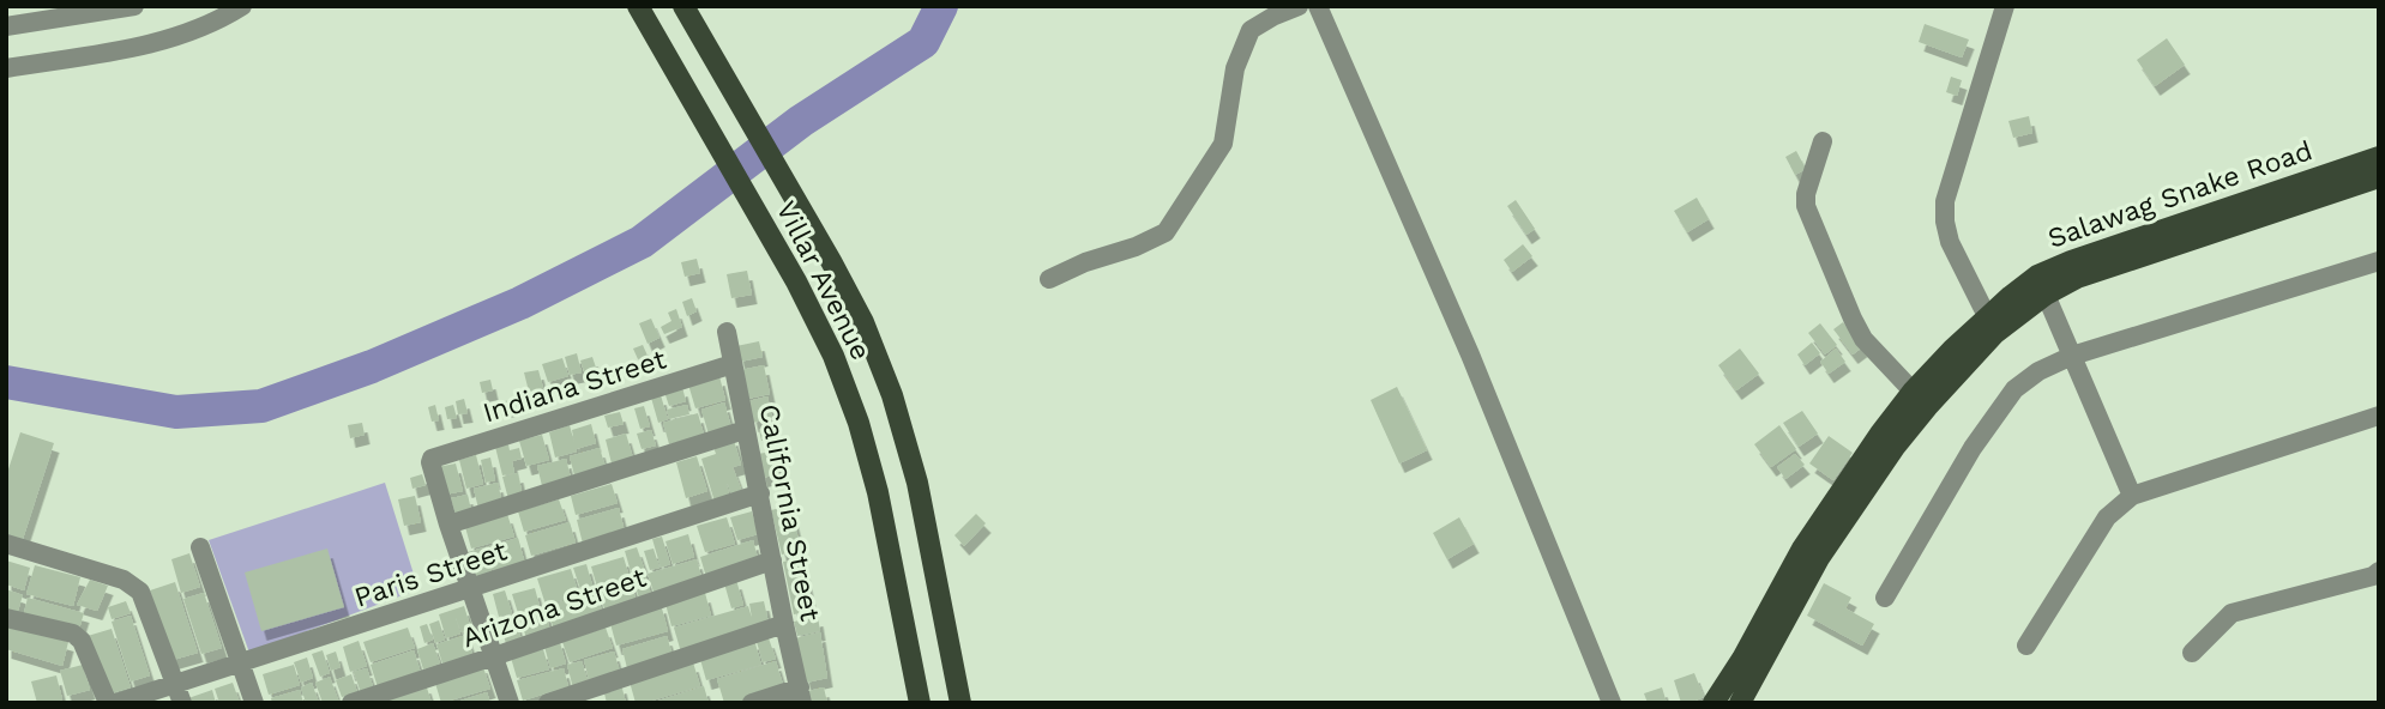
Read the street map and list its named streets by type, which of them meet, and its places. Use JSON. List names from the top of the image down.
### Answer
{
  "streets": {
    "main road": ["Salawag Snake Road", "Villar Avenue"],
    "street": [
      "Indiana Street",
      "California Street",
      "Paris Street",
      "Arizona Street"
    ]
  },
  "crossings": [
    ["Indiana Street", "California Street"],
    ["California Street", "Paris Street"],
    ["California Street", "Arizona Street"]
  ]
}
